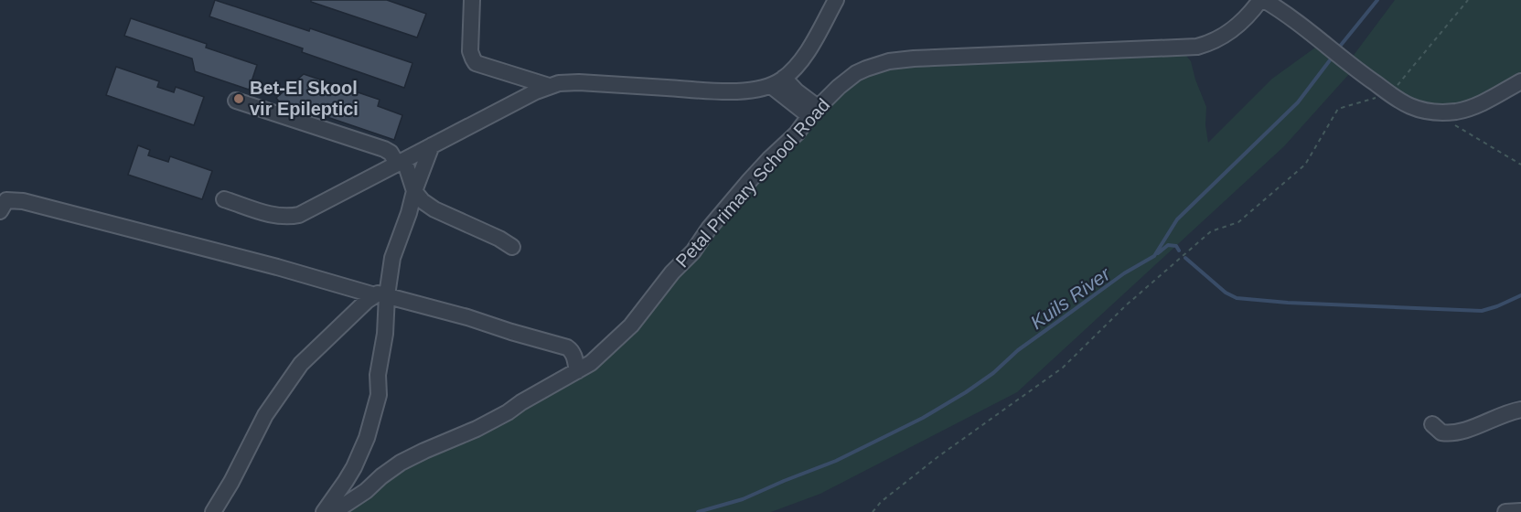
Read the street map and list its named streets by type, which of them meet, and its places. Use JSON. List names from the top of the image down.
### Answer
{
  "streets": {
    "street": ["Petal Primary School Road"]
  },
  "water": ["Kuils River"],
  "places": ["Bet-El Skool vir Epileptici"]
}
